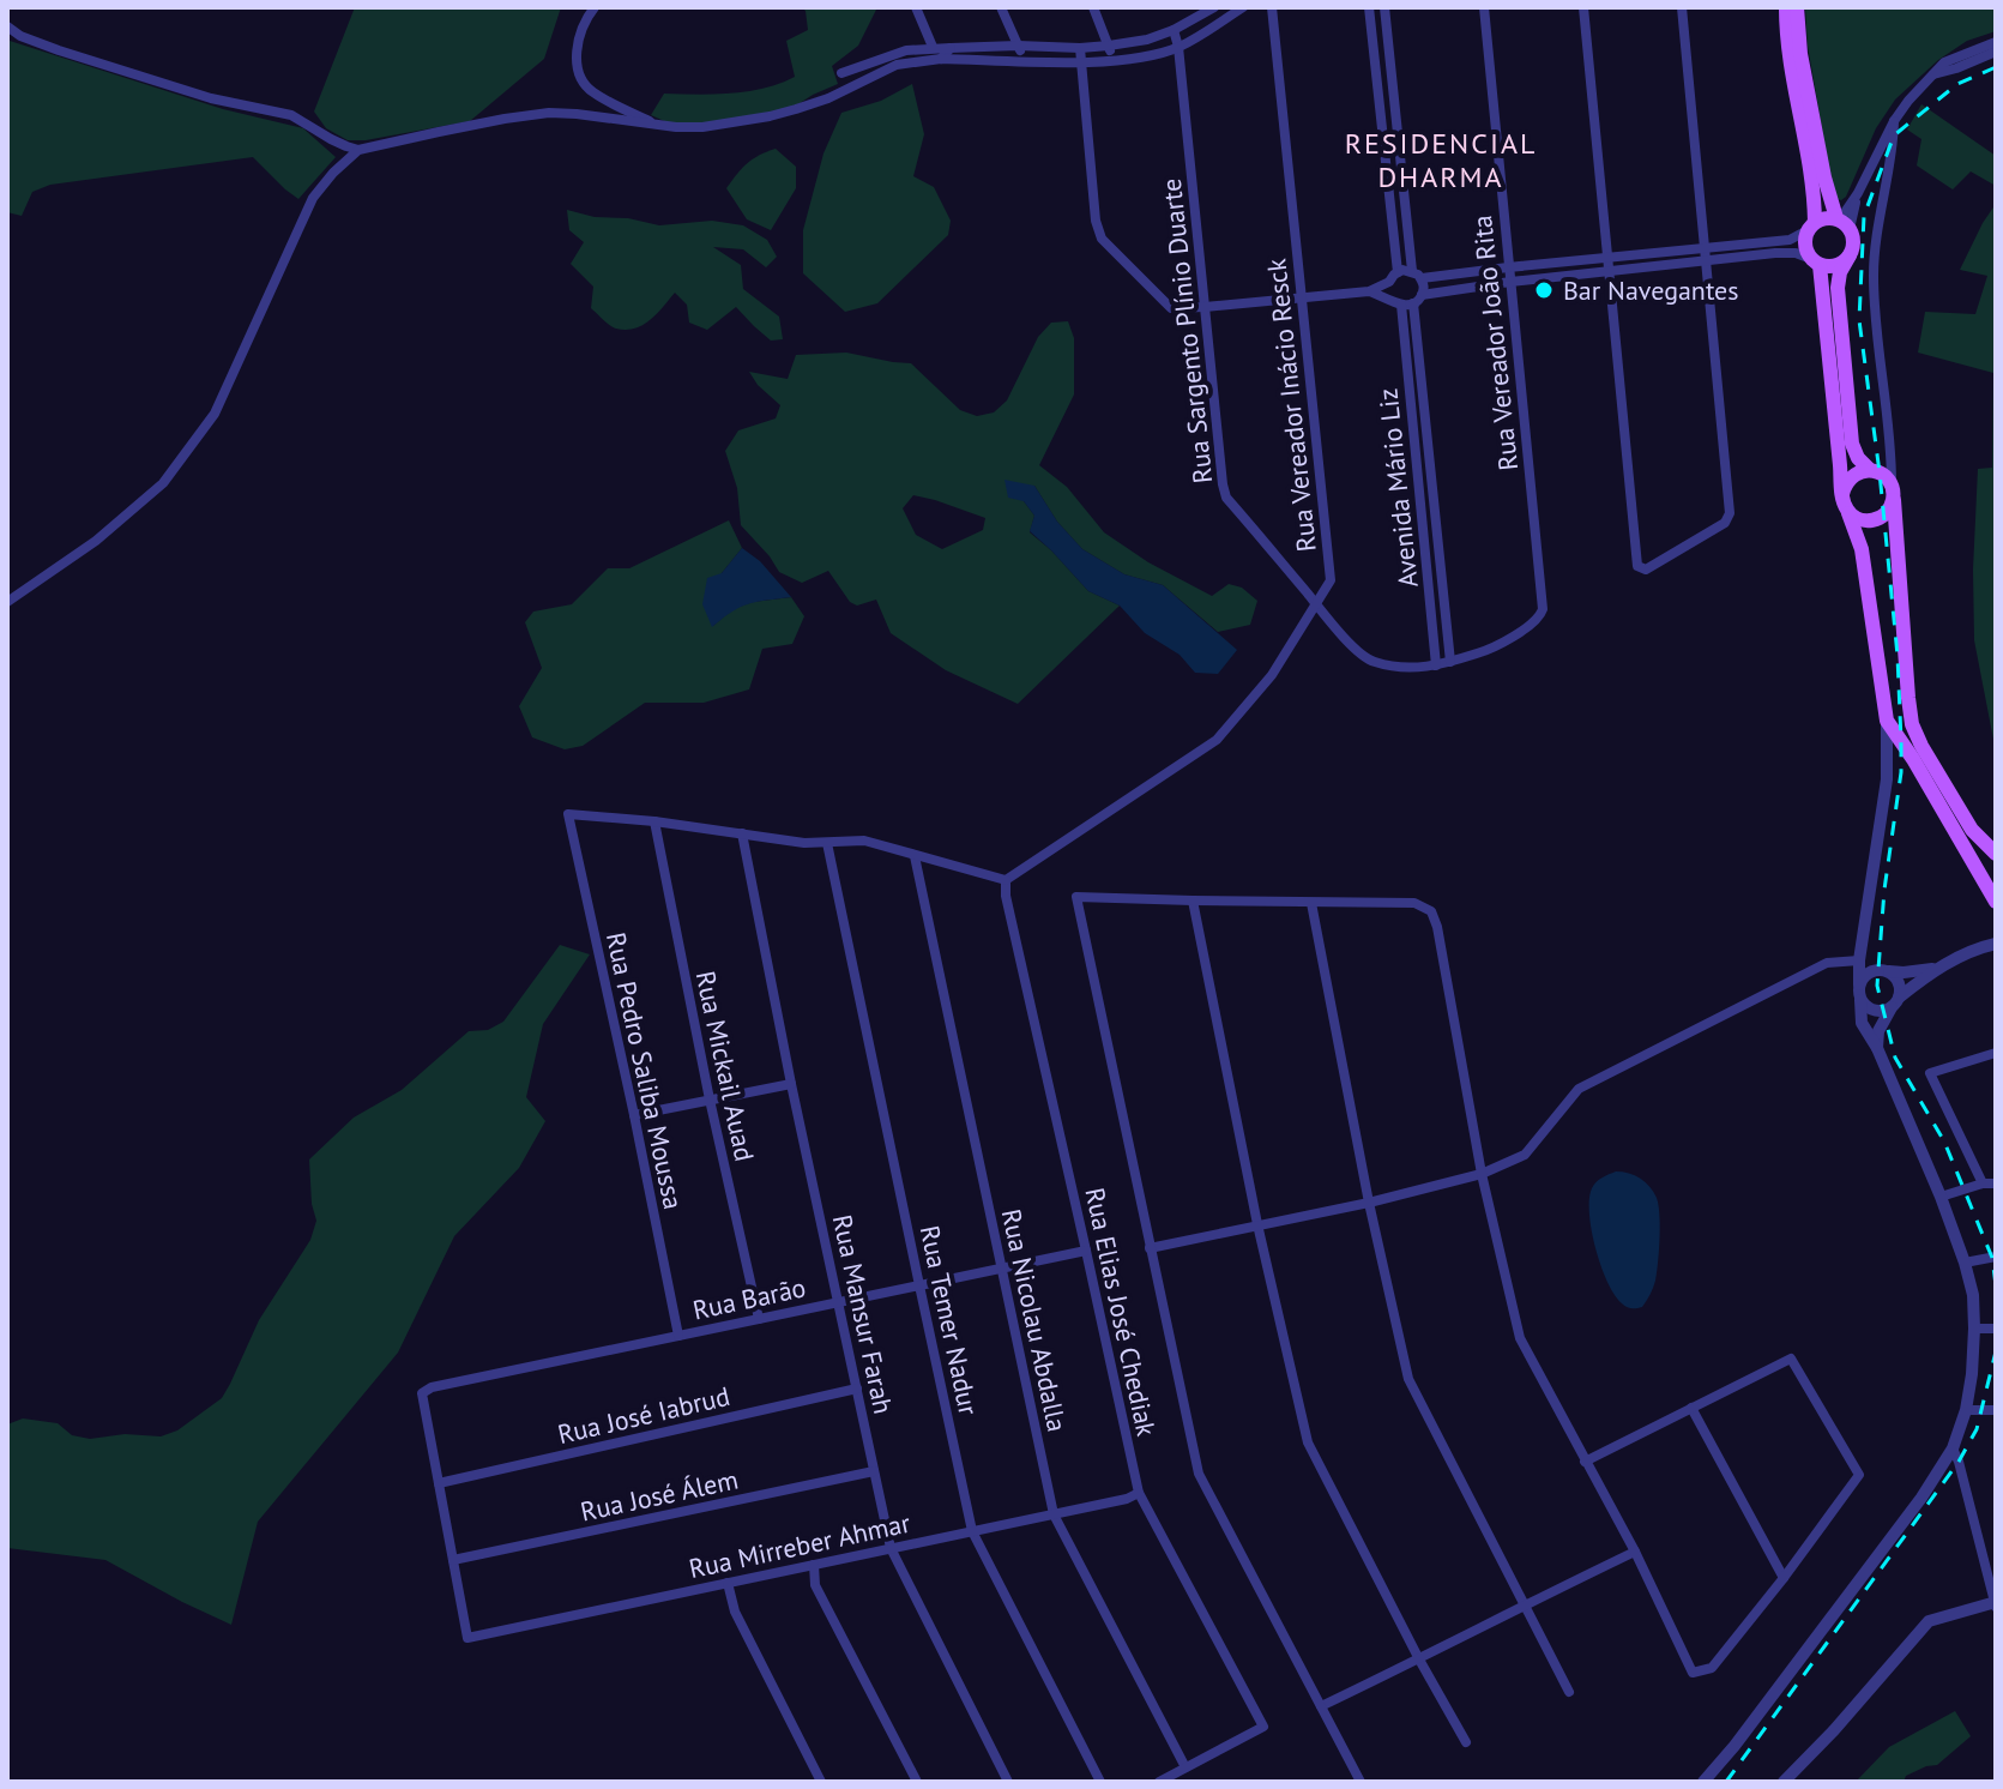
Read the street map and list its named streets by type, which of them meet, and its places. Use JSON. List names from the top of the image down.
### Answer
{
  "streets": {
    "street": [
      "Rua Sargento Plínio Duarte",
      "Rua Vereador João Rita",
      "Rua Vereador Inácio Resck",
      "Avenida Mário Liz",
      "Rua Mickail Auad",
      "Rua Pedro Saliba Moussa",
      "Rua Barão",
      "Rua Elias José Chediak",
      "Rua Mansur Farah",
      "Rua Temer Nadur",
      "Rua Nicolau Abdalla",
      "Rua José Iabrud",
      "Rua José Álem",
      "Rua Mirreber Ahmar"
    ]
  },
  "crossings": [
    ["Rua Sargento Plínio Duarte", "Rua Vereador João Rita"],
    ["Rua Sargento Plínio Duarte", "Rua Vereador Inácio Resck"],
    ["Rua Sargento Plínio Duarte", "Avenida Mário Liz"],
    ["Rua Vereador Inácio Resck", "Rua Elias José Chediak"],
    ["Rua Mickail Auad", "Rua Pedro Saliba Moussa"],
    ["Rua Mickail Auad", "Rua Barão"],
    ["Rua Pedro Saliba Moussa", "Rua Barão"],
    ["Rua Barão", "Rua Elias José Chediak"],
    ["Rua Barão", "Rua Mansur Farah"],
    ["Rua Barão", "Rua Temer Nadur"],
    ["Rua Barão", "Rua Nicolau Abdalla"],
    ["Rua Barão", "Rua José Iabrud"],
    ["Rua Elias José Chediak", "Rua Nicolau Abdalla"],
    ["Rua Elias José Chediak", "Rua Mirreber Ahmar"],
    ["Rua Mansur Farah", "Rua José Iabrud"],
    ["Rua Mansur Farah", "Rua José Álem"],
    ["Rua Mansur Farah", "Rua Mirreber Ahmar"],
    ["Rua Temer Nadur", "Rua Mirreber Ahmar"],
    ["Rua Nicolau Abdalla", "Rua Mirreber Ahmar"],
    ["Rua José Álem", "Rua Mirreber Ahmar"]
  ],
  "districts": ["RESIDENCIAL DHARMA"],
  "places": ["Bar Navegantes"]
}
